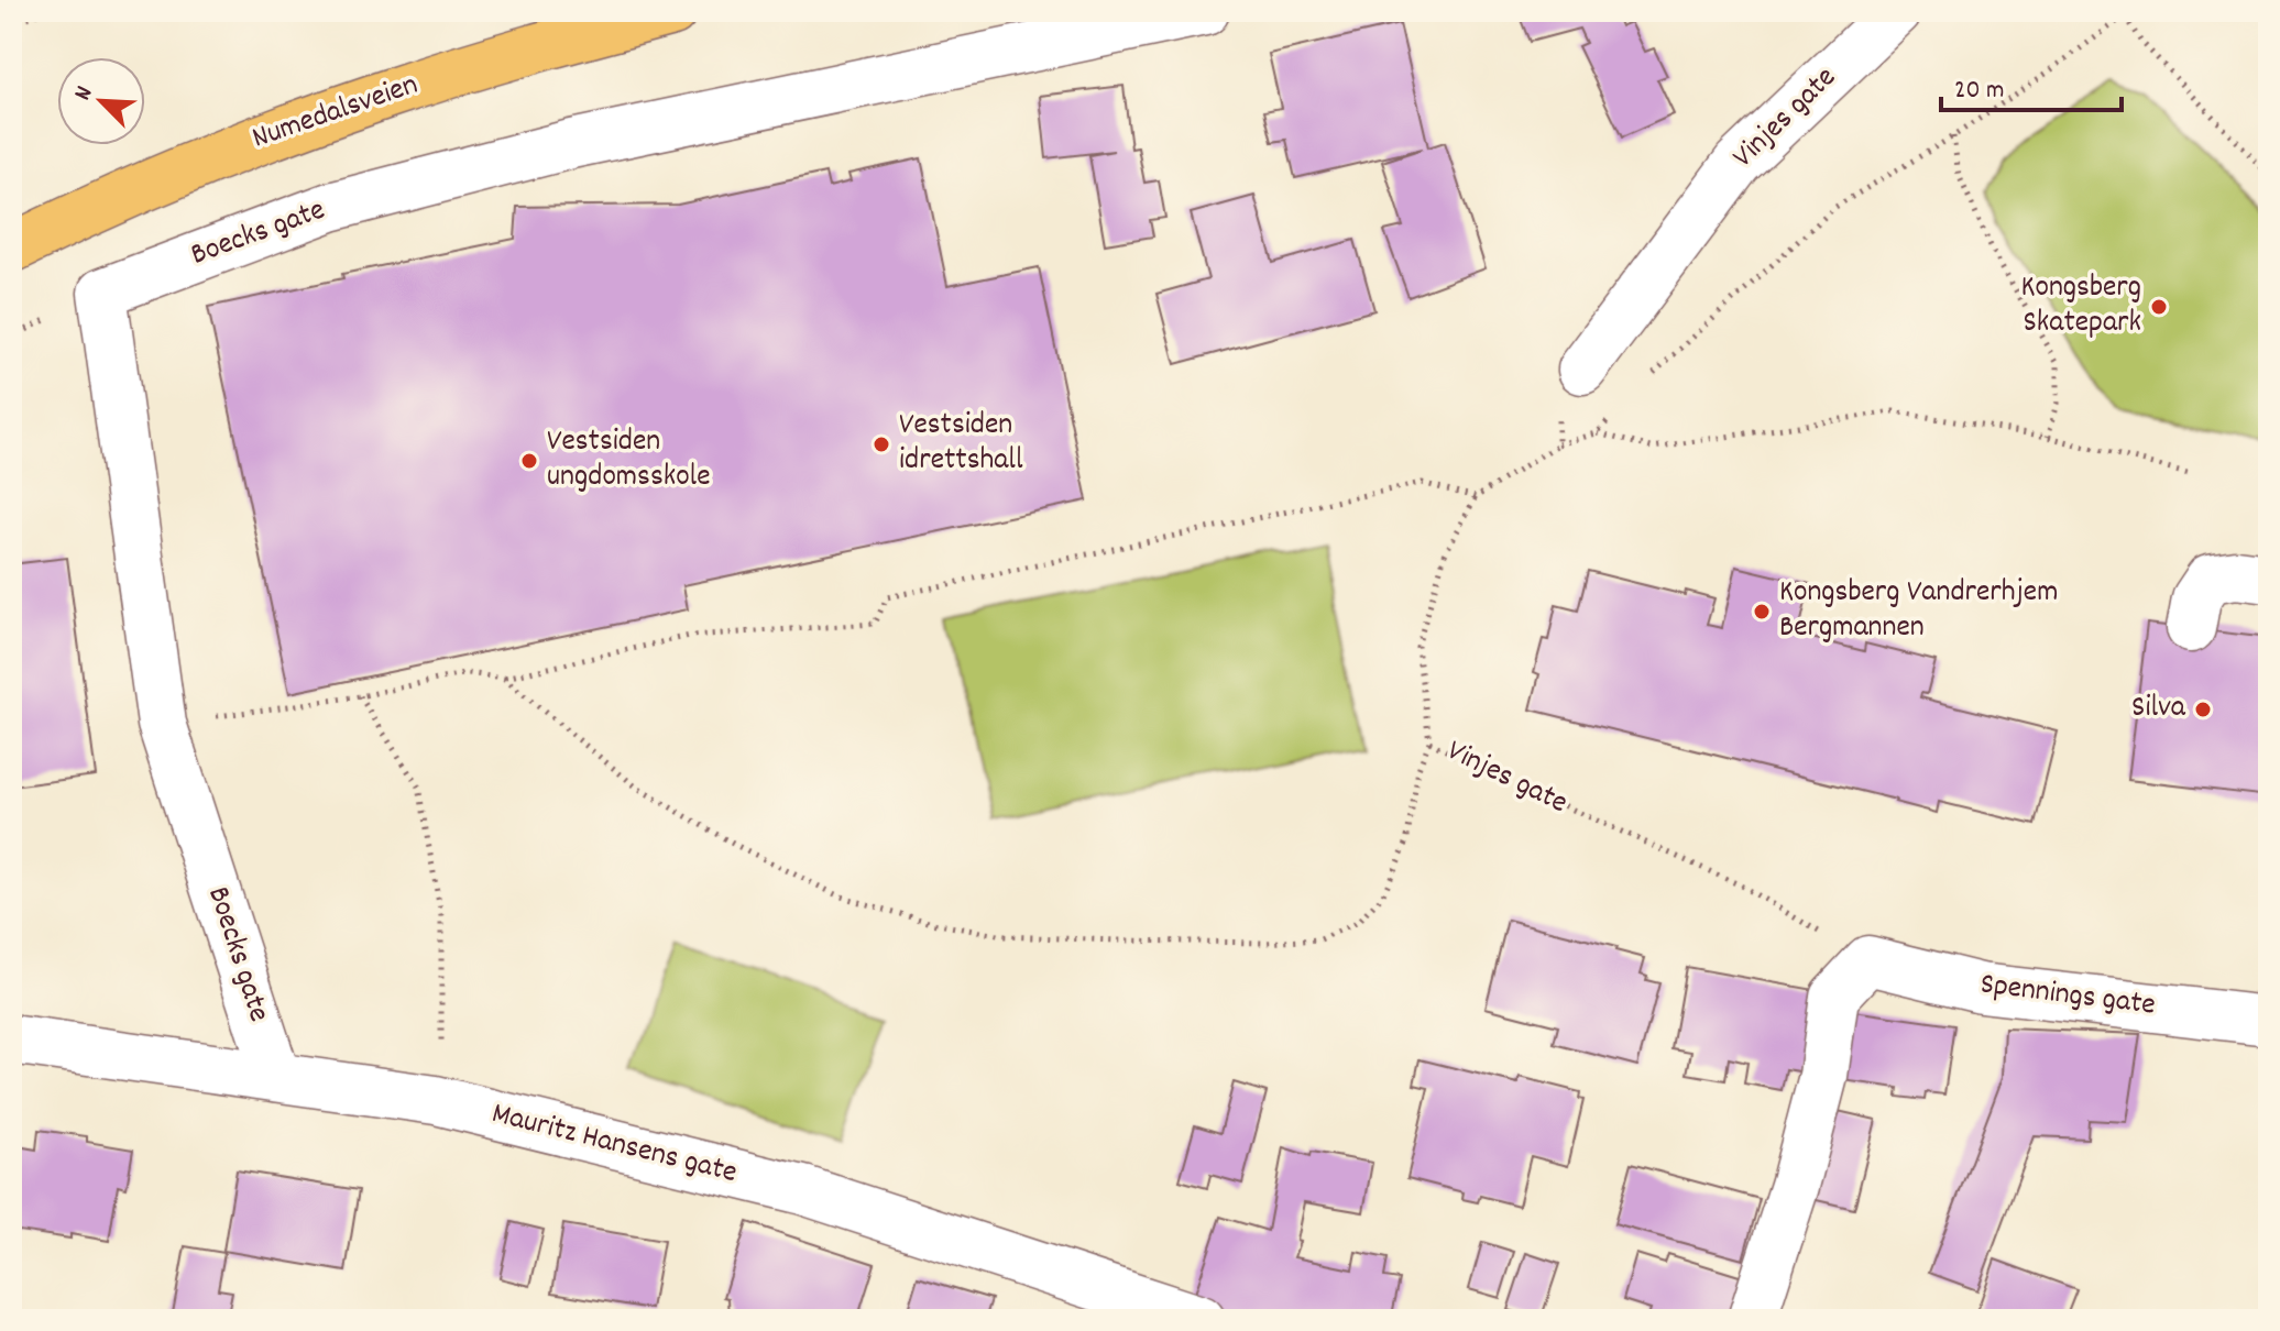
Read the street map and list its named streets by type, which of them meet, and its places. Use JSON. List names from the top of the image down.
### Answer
{
  "streets": {
    "main road": ["Numedalsveien"],
    "street": [
      "Vinjes gate",
      "Boecks gate",
      "Spennings gate",
      "Mauritz Hansens gate"
    ]
  },
  "crossings": [
    ["Vinjes gate", "Spennings gate"],
    ["Boecks gate", "Mauritz Hansens gate"]
  ],
  "places": [
    "Kongsberg Skatepark",
    "Vestsiden idrettshall",
    "Vestsiden ungdomsskole",
    "Kongsberg Vandrerhjem Bergmannen",
    "Silva"
  ],
  "scale_bar": "20 m",
  "north": "top left"
}
